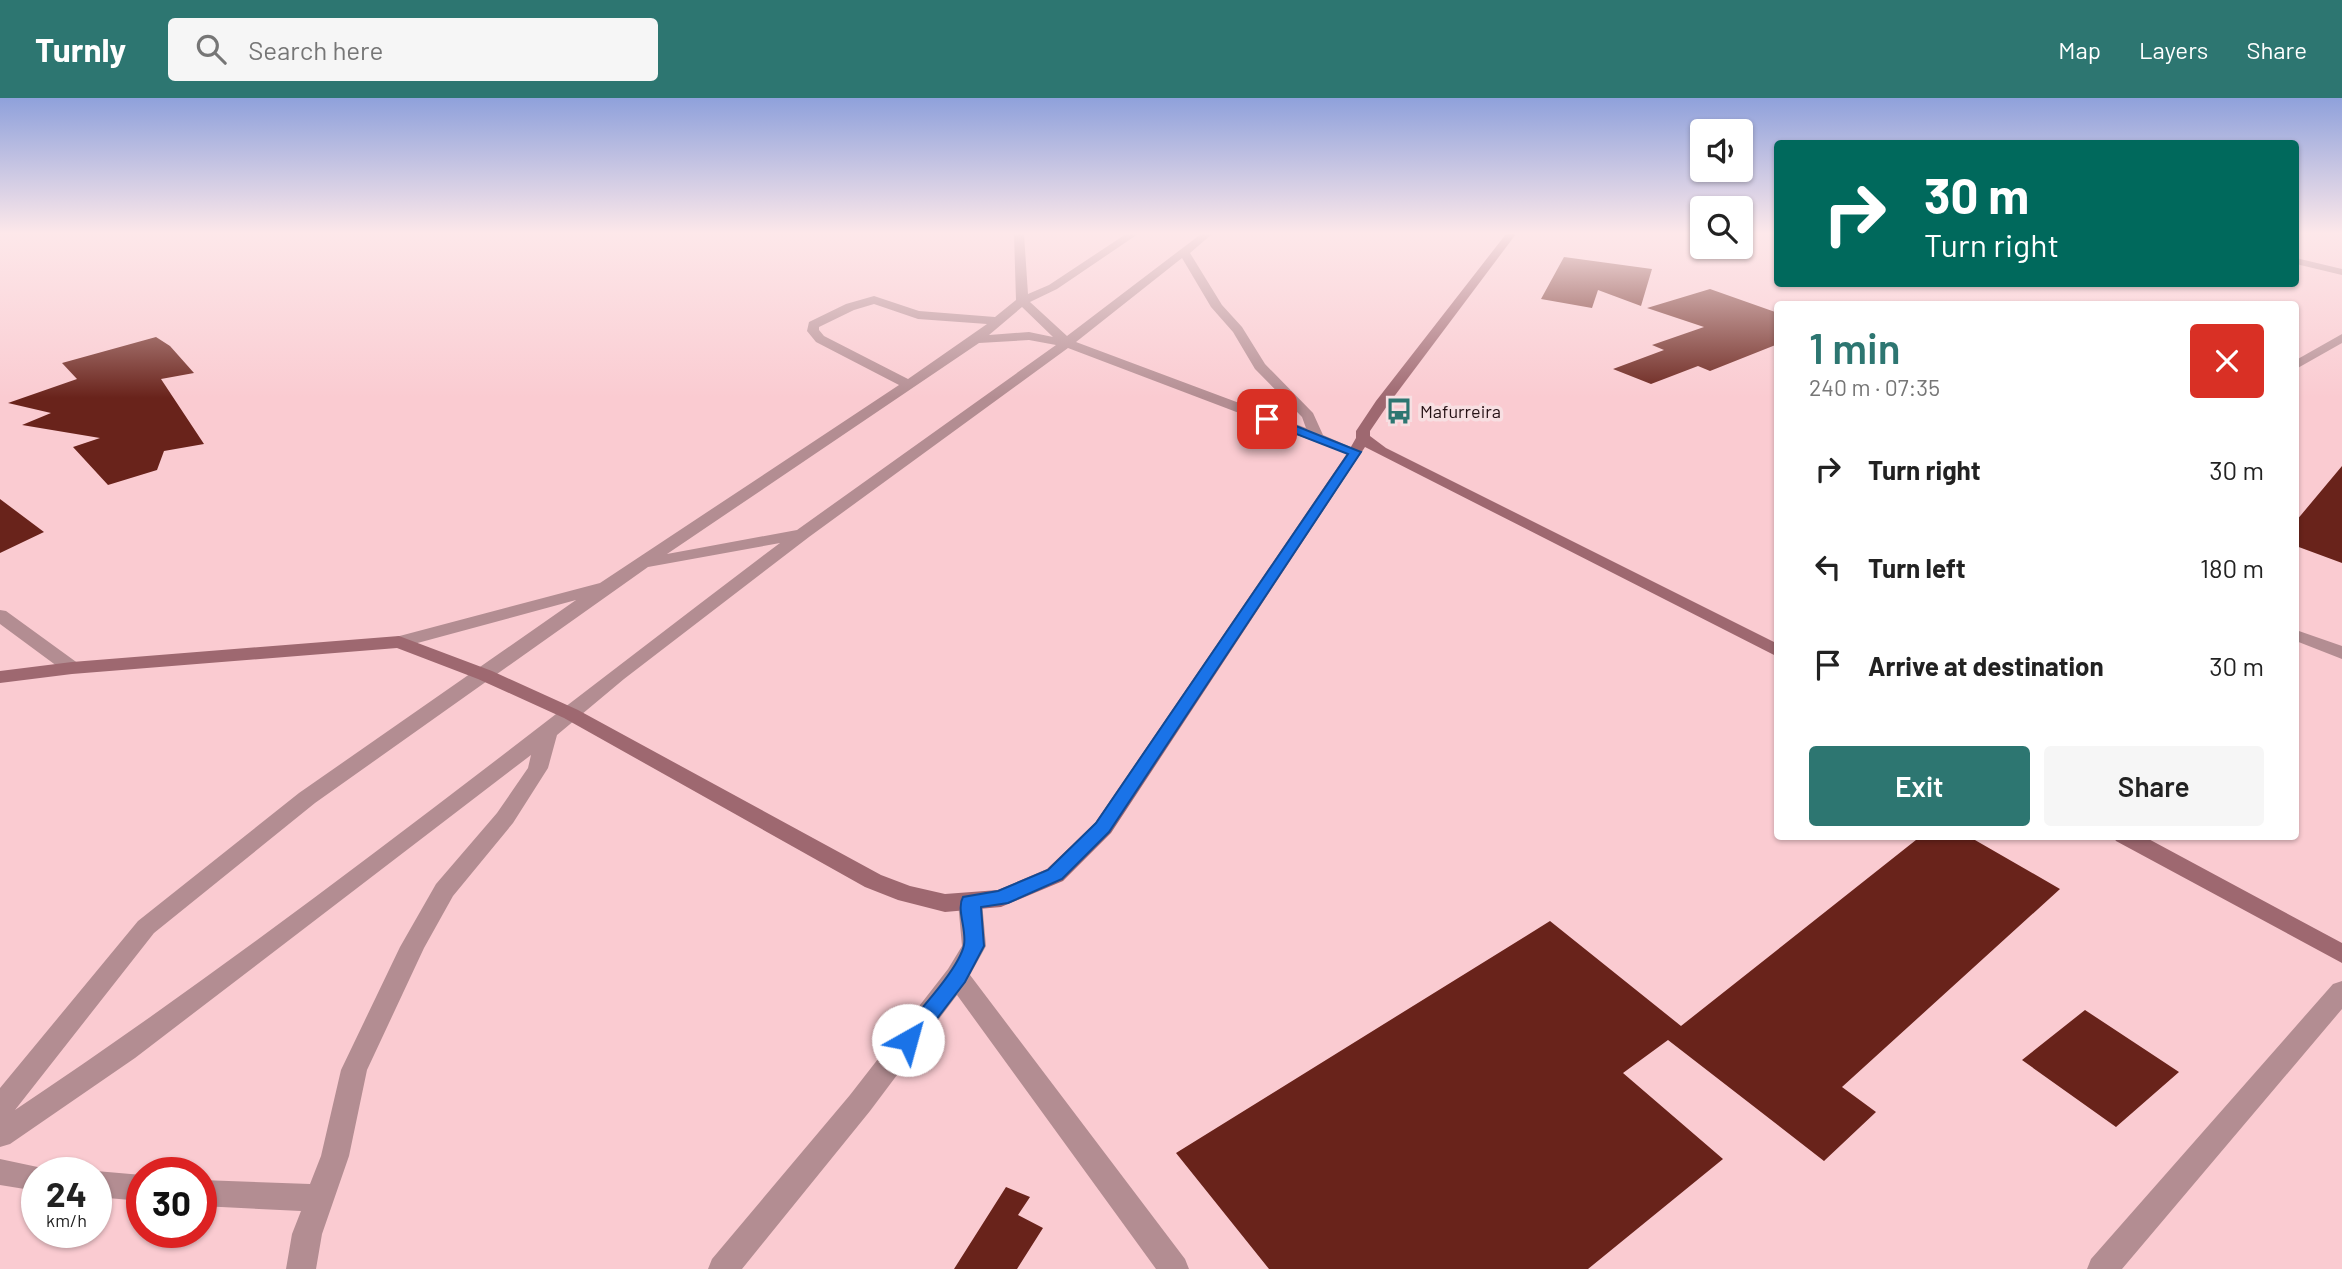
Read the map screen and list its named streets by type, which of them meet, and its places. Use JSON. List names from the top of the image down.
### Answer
{
  "places": {
    "bus stop": ["Mafurreira"]
  },
  "page": {
    "header": "Turnly",
    "search": "Search here",
    "nav": ["Map", "Layers", "Share"],
    "turn": ["30 m", "Turn right"],
    "heading": ["1 min", "240 m · 07:35"],
    "list": [
      {
        "name": "Turn right",
        "value": "30 m"
      },
      {
        "name": "Turn left",
        "value": "180 m"
      },
      {
        "name": "Arrive at destination",
        "value": "30 m"
      }
    ],
    "buttons": ["Exit", "Share"],
    "speed": "24 km/h",
    "limit": "30"
  }
}
